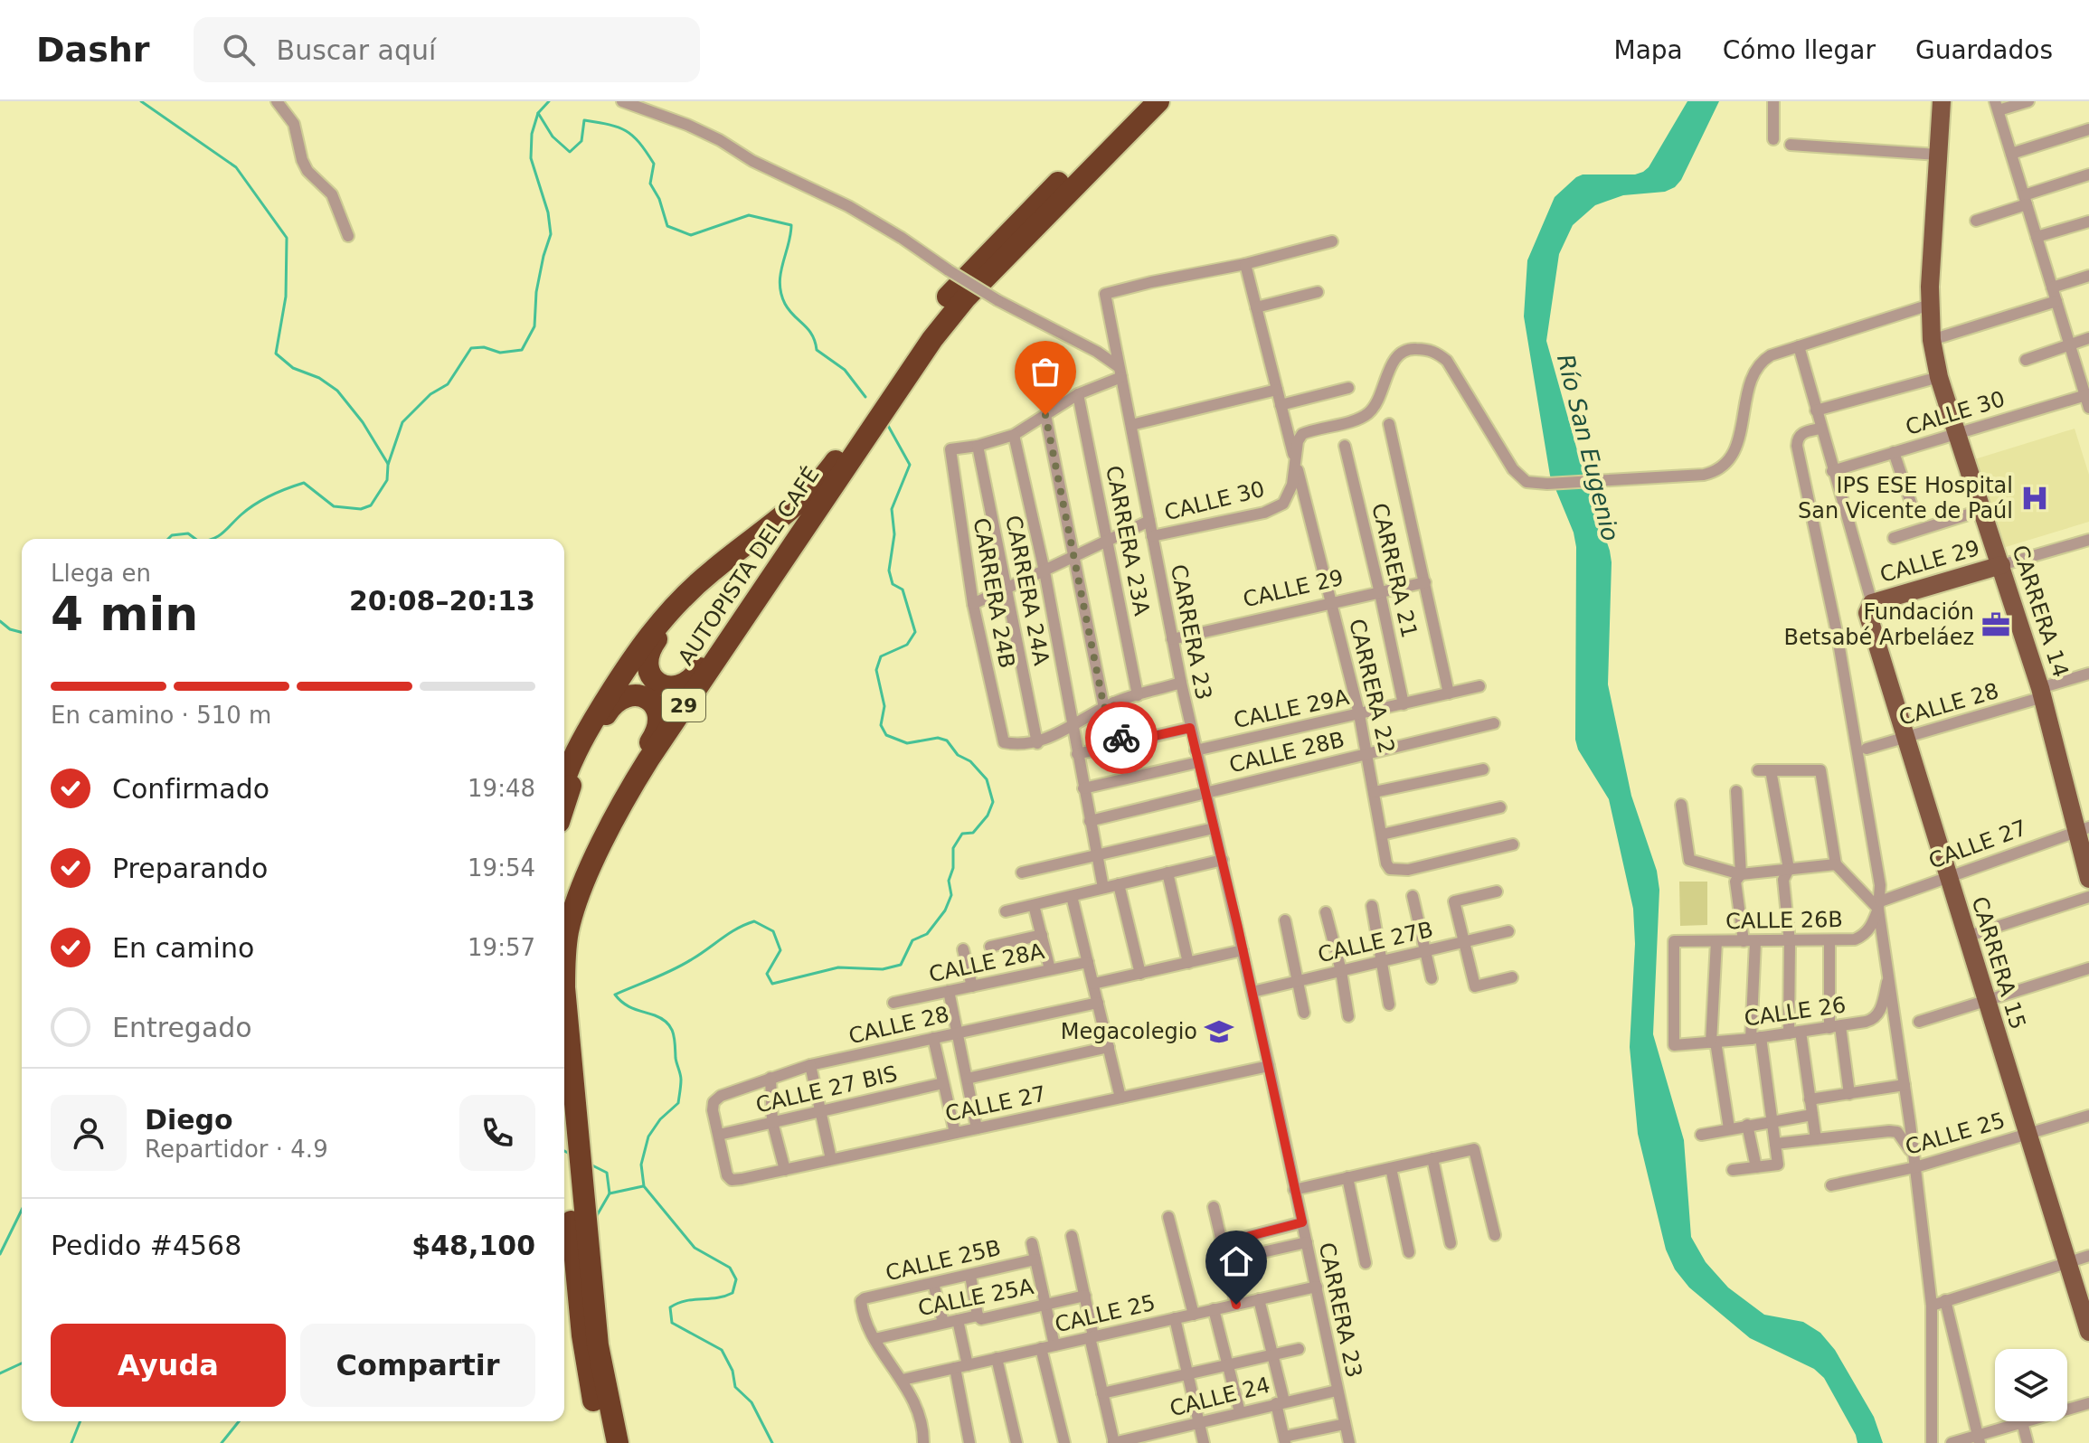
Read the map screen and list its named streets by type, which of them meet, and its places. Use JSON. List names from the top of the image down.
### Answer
{
  "streets": {
    "highway": ["AUTOPISTA DEL CAFÉ", "29"],
    "main road": ["CALLE 29", "CARRERA 14", "CARRERA 15"],
    "street": [
      "CALLE 30",
      "CARRERA 23A",
      "CARRERA 21",
      "CARRERA 24A",
      "CARRERA 24B",
      "CARRERA 23",
      "CARRERA 22",
      "CALLE 28",
      "CALLE 29A",
      "CALLE 28B",
      "CALLE 27",
      "CALLE 26B",
      "CALLE 27B",
      "CALLE 28A",
      "CALLE 26",
      "CALLE 27 BIS",
      "CALLE 25",
      "CALLE 25B",
      "CALLE 25A",
      "CALLE 24"
    ]
  },
  "crossings": [
    ["CALLE 30", "CARRERA 23A"],
    ["CALLE 30", "CARRERA 24A"],
    ["CALLE 30", "CARRERA 24B"],
    ["CALLE 30", "CARRERA 14"],
    ["CALLE 30", "CARRERA 23"],
    ["CALLE 30", "CARRERA 22"],
    ["CALLE 30", "CARRERA 15"],
    ["CALLE 29", "CARRERA 21"],
    ["CALLE 29", "CARRERA 14"],
    ["CALLE 29", "CARRERA 23"],
    ["CALLE 29", "CARRERA 22"],
    ["CALLE 29", "CARRERA 15"],
    ["CARRERA 21", "CALLE 29A"],
    ["CARRERA 24A", "CARRERA 24B"],
    ["CARRERA 14", "CALLE 28"],
    ["CARRERA 14", "CALLE 27"],
    ["CARRERA 23", "CARRERA 22"],
    ["CARRERA 23", "CALLE 29A"],
    ["CARRERA 23", "CALLE 28B"],
    ["CARRERA 23", "CALLE 27"],
    ["CARRERA 23", "CALLE 27B"],
    ["CARRERA 23", "CALLE 25"],
    ["CARRERA 23", "CALLE 24"],
    ["CARRERA 22", "CALLE 29A"],
    ["CARRERA 22", "CALLE 28B"],
    ["CALLE 28", "CALLE 27"],
    ["CALLE 28", "CARRERA 15"],
    ["CALLE 28", "CALLE 27 BIS"],
    ["CALLE 27", "CALLE 26B"],
    ["CALLE 27", "CARRERA 15"],
    ["CALLE 27", "CALLE 27 BIS"],
    ["CALLE 26B", "CALLE 26"],
    ["CARRERA 15", "CALLE 25"],
    ["CALLE 25B", "CALLE 25A"]
  ],
  "water": ["Río San Eugenio"],
  "places": {
    "hospital": ["IPS ESE Hospital San Vicente de Paúl"],
    "office": ["Fundación Betsabé Arbeláez"],
    "school or university": ["Megacolegio"]
  },
  "page": {
    "header": "Dashr",
    "search": "Buscar aquí",
    "nav": ["Mapa", "Cómo llegar", "Guardados"],
    "heading": ["4 min", "Llega en", "20:08–20:13"],
    "panel": [
      "Diego",
      "Repartidor · 4.9",
      "Pedido #4568",
      "$48,100"
    ],
    "bar": "En camino · 510 m",
    "list": [
      ["Confirmado", "19:48"],
      ["Preparando", "19:54"],
      ["En camino", "19:57"],
      "Entregado"
    ],
    "buttons": ["Ayuda", "Compartir"]
  }
}
